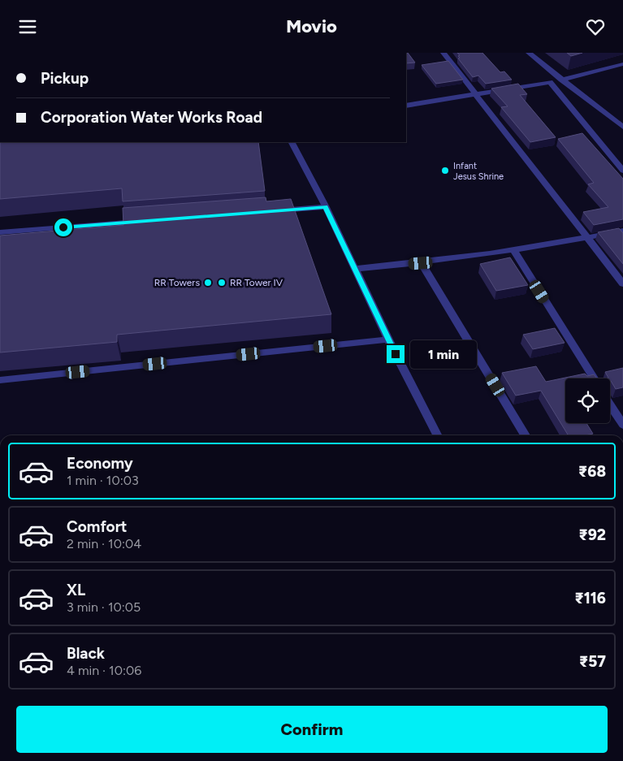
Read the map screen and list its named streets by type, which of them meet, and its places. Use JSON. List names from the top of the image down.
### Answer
{
  "places": ["Infant Jesus Shrine", "RR Towers", "RR Tower IV"],
  "page": {
    "header": "Movio",
    "banner": ["Pickup", "Corporation Water Works Road"],
    "bubble": "1 min",
    "list": [
      {
        "name": "Economy",
        "note": "1 min · 10:03",
        "value": "₹68"
      },
      {
        "name": "Comfort",
        "note": "2 min · 10:04",
        "value": "₹92"
      },
      {
        "name": "XL",
        "note": "3 min · 10:05",
        "value": "₹116"
      },
      {
        "name": "Black",
        "note": "4 min · 10:06",
        "value": "₹57"
      }
    ],
    "buttons": "Confirm"
  }
}
